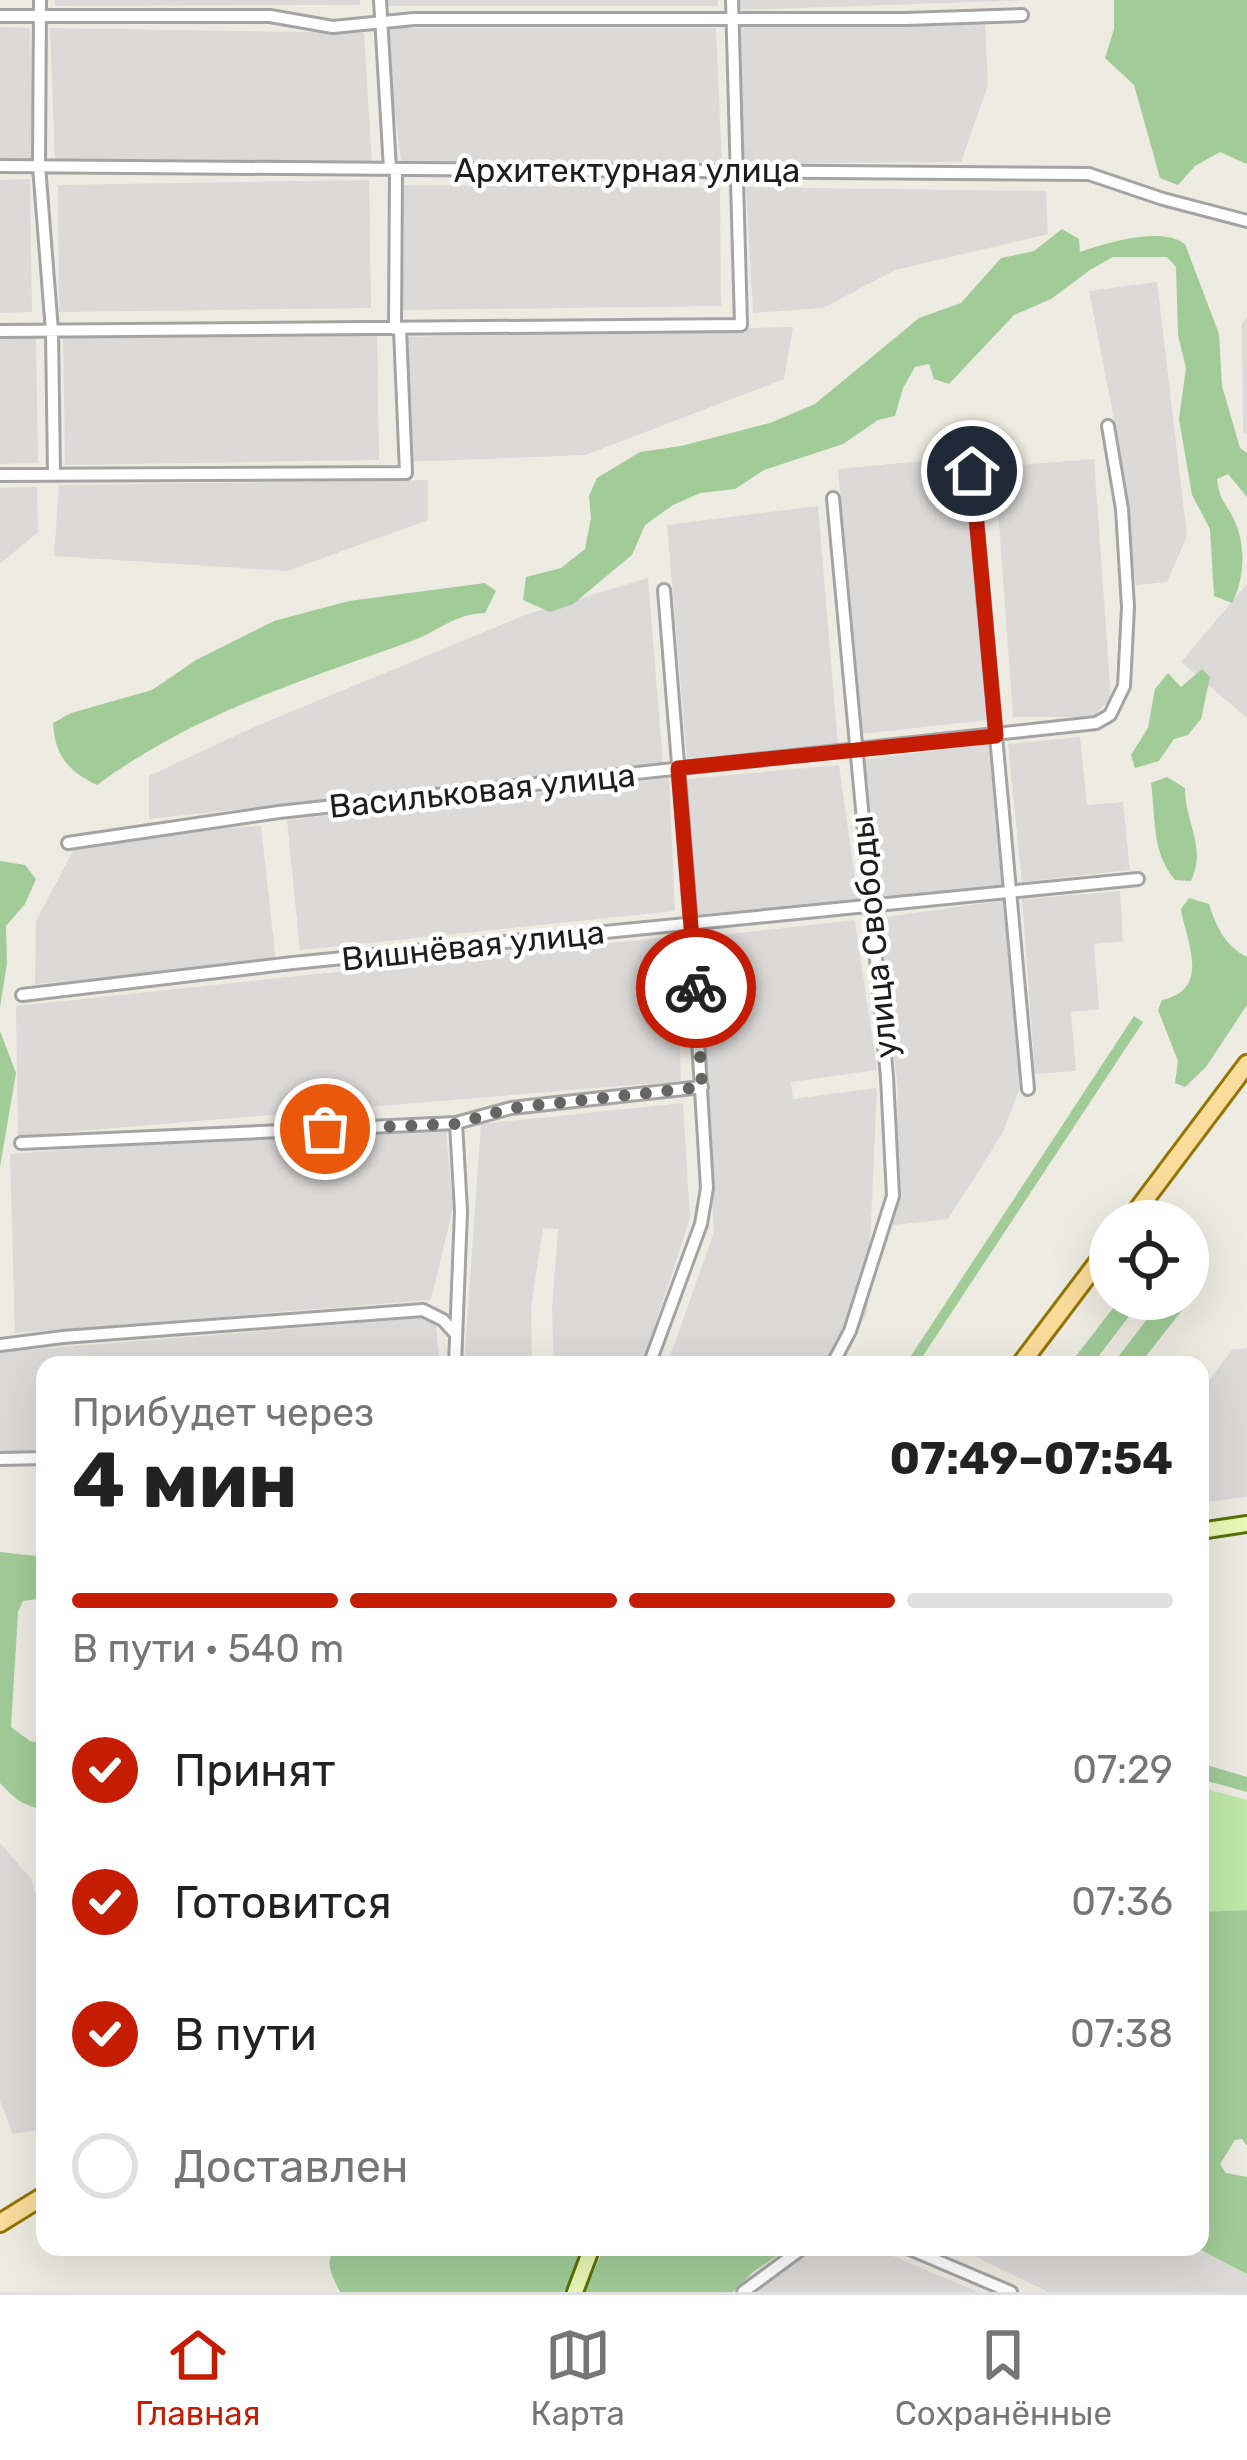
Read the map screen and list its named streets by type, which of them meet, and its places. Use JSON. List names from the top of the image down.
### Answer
{
  "streets": {
    "street": [
      "Архитектурная улица",
      "Васильковая улица",
      "улица Свободы",
      "Вишнёвая улица"
    ]
  },
  "crossings": [
    ["Васильковая улица", "улица Свободы"],
    ["улица Свободы", "Вишнёвая улица"]
  ],
  "page": {
    "heading": ["4 мин", "Прибудет через", "07:49–07:54"],
    "bar": "В пути · 540 m",
    "list": [
      ["Принят", "07:29"],
      ["Готовится", "07:36"],
      ["В пути", "07:38"],
      "Доставлен"
    ],
    "tabs": ["Главная", "Карта", "Сохранённые"]
  }
}
